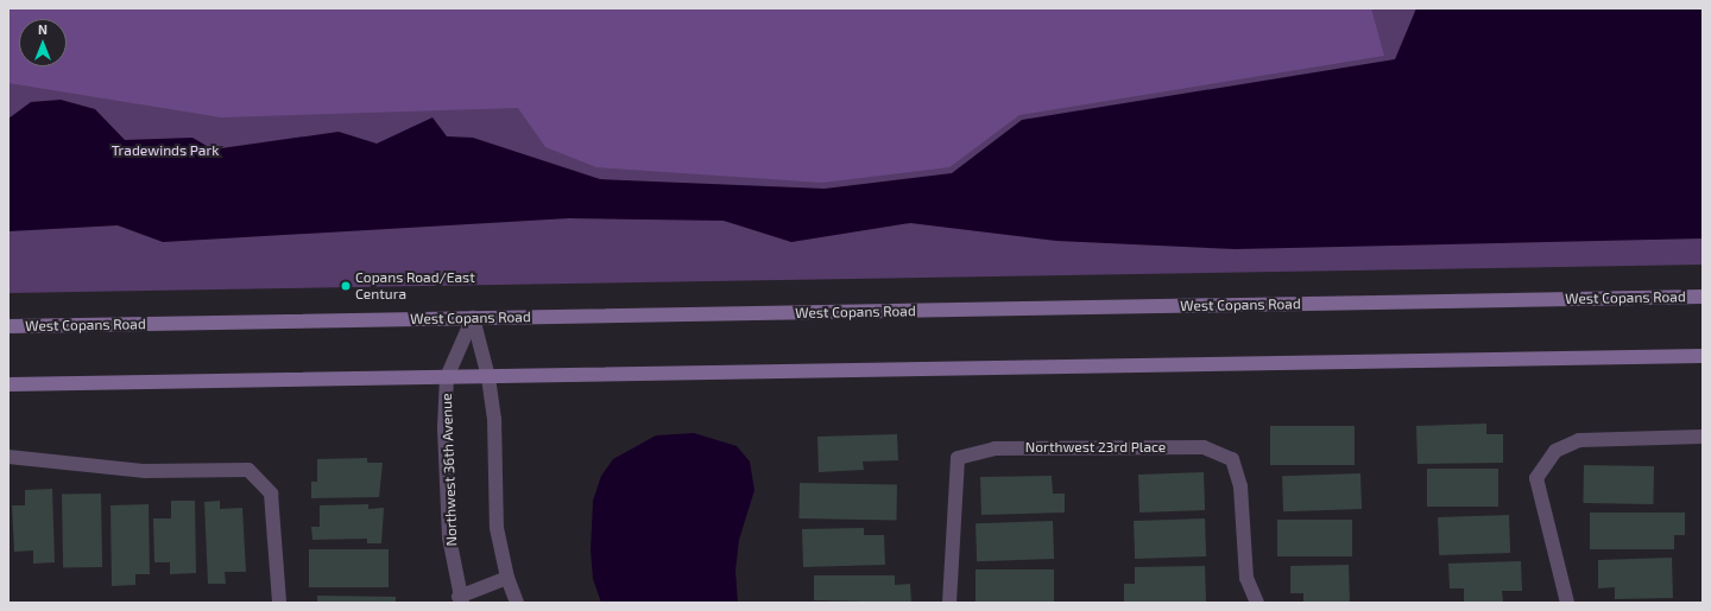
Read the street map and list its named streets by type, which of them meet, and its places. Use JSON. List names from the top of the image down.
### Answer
{
  "streets": {
    "main road": ["West Copans Road"],
    "street": ["Northwest 23rd Place", "Northwest 36th Avenue"]
  },
  "crossings": [
    ["West Copans Road", "Northwest 36th Avenue"]
  ],
  "parks": ["Tradewinds Park"],
  "places": ["Copans Road/East Centura"],
  "north": "top"
}
